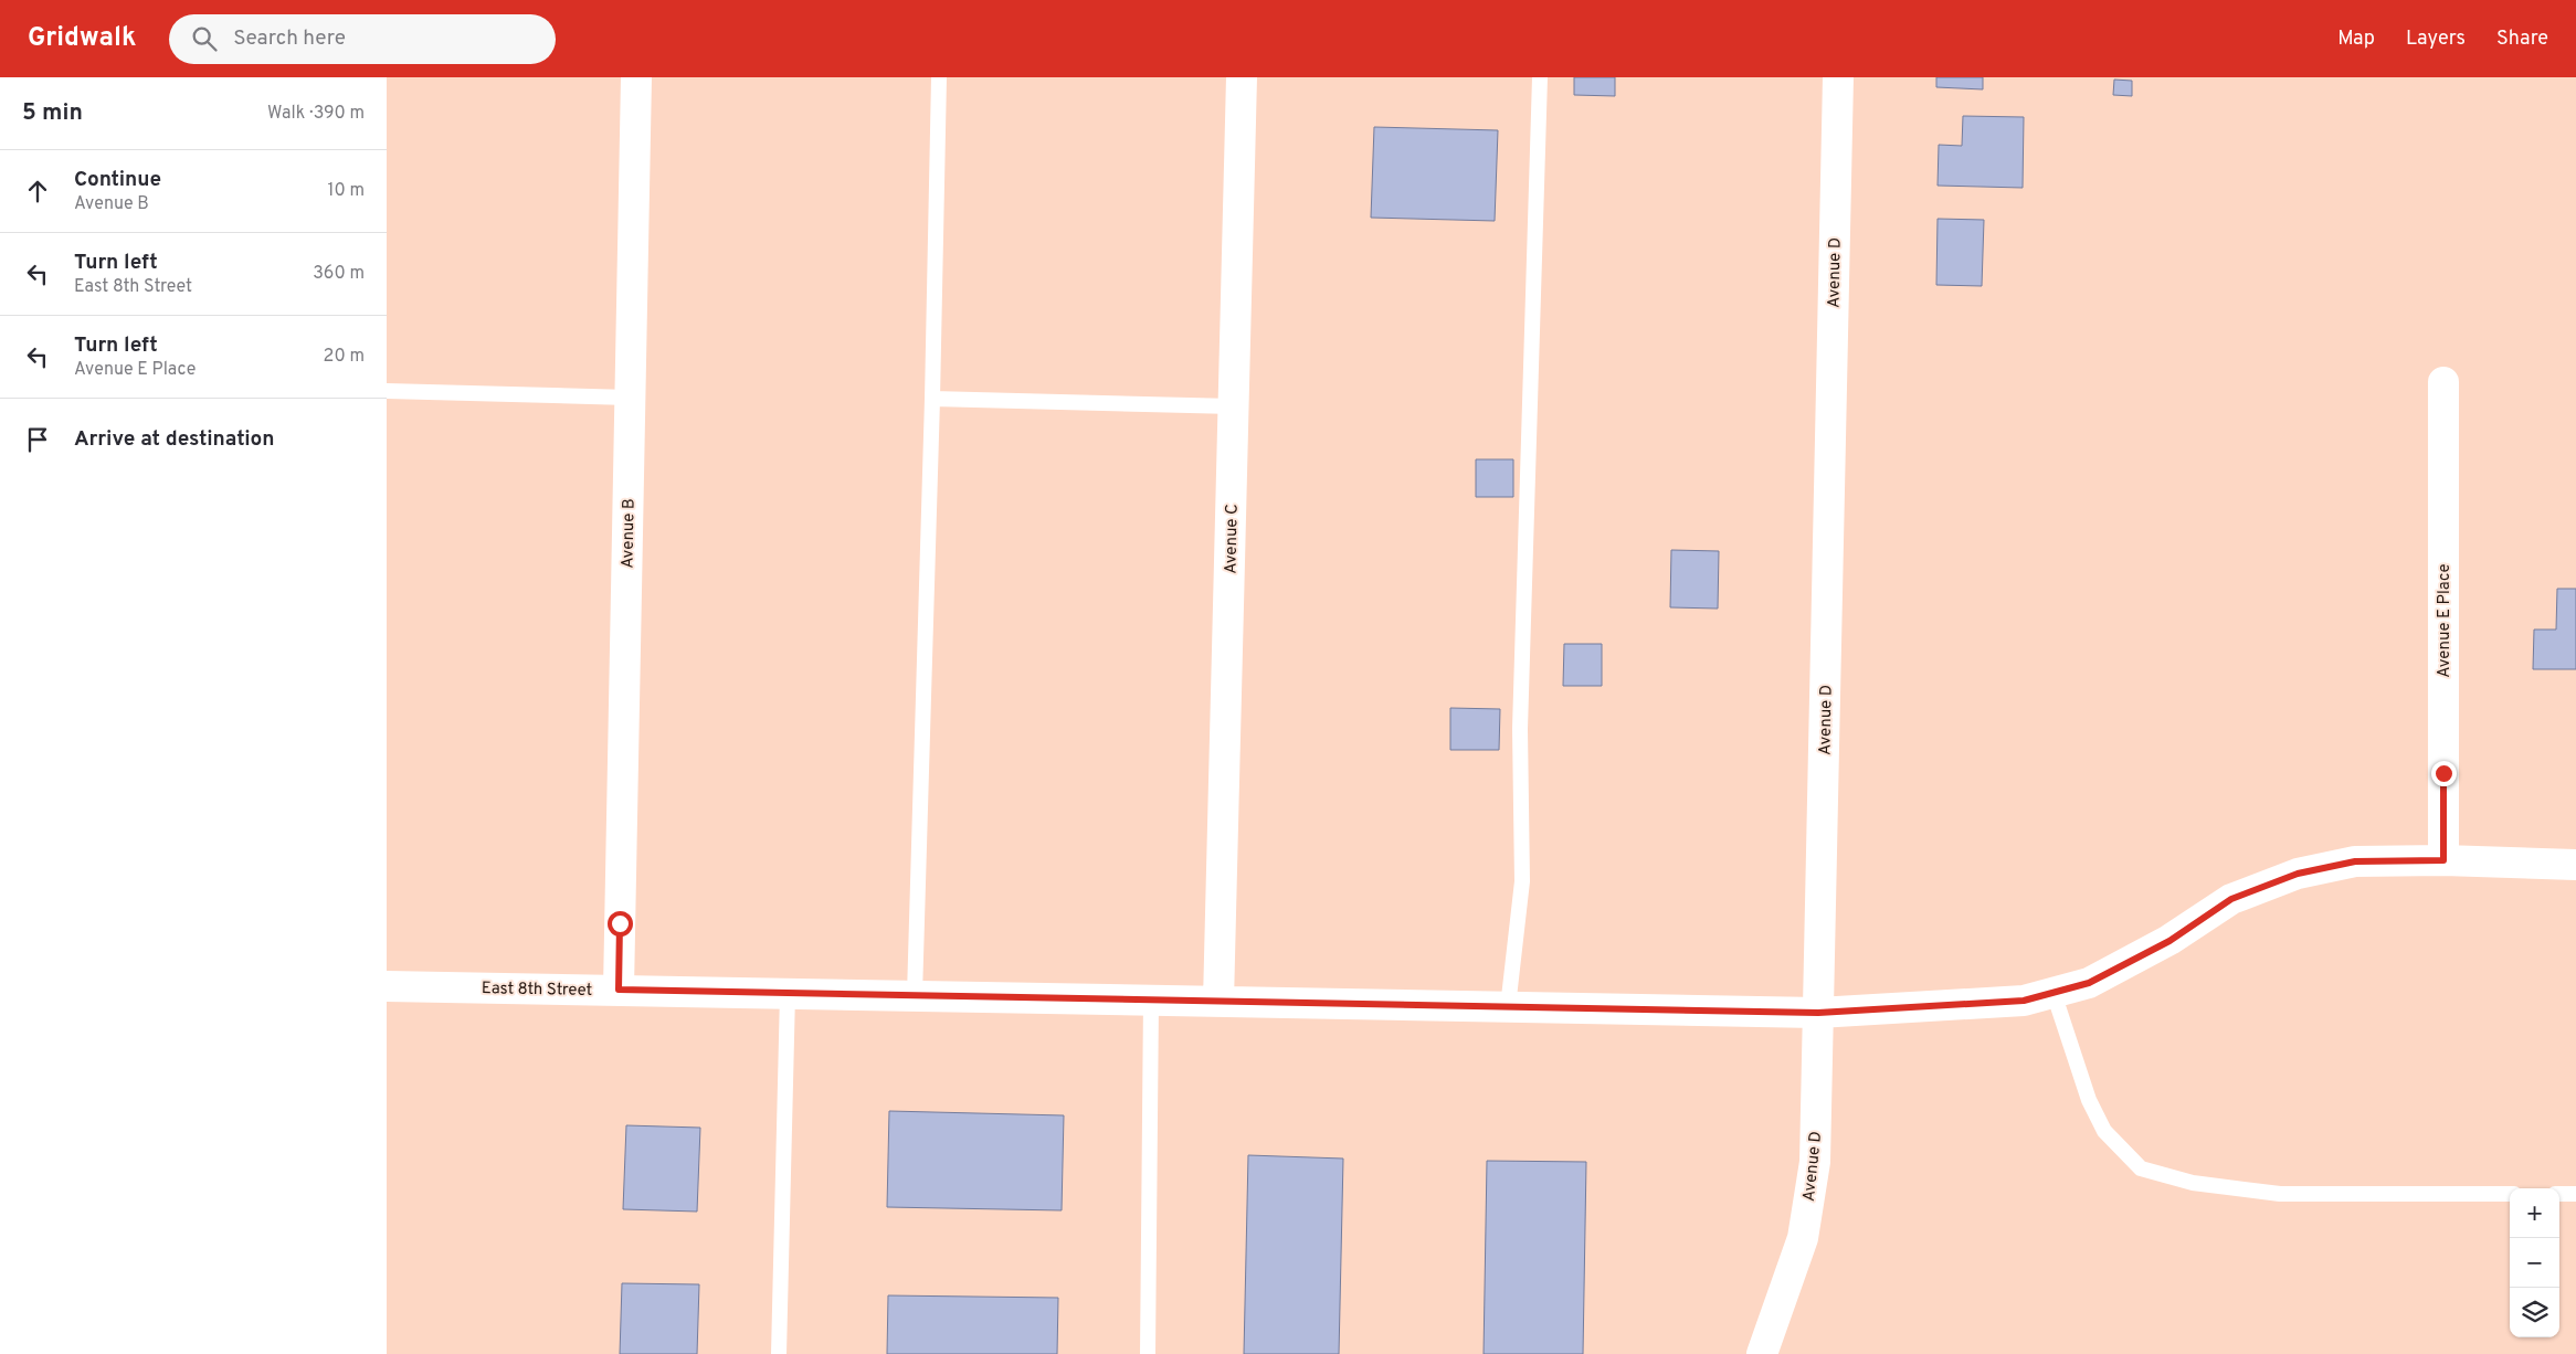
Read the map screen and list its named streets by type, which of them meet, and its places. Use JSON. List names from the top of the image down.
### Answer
{
  "streets": {
    "street": [
      "Avenue D",
      "Avenue B",
      "Avenue C",
      "Avenue E Place",
      "East 8th Street"
    ]
  },
  "crossings": [
    ["Avenue D", "East 8th Street"],
    ["Avenue B", "East 8th Street"],
    ["Avenue C", "East 8th Street"],
    ["Avenue E Place", "East 8th Street"]
  ],
  "page": {
    "header": "Gridwalk",
    "search": "Search here",
    "nav": ["Map", "Layers", "Share"],
    "heading": ["5 min", "Walk · 390 m"],
    "list": [
      ["Continue", "Avenue B", "10 m"],
      ["Turn left", "East 8th Street", "360 m"],
      ["Turn left", "Avenue E Place", "20 m"],
      "Arrive at destination"
    ],
    "map_buttons": ["+", "−"]
  }
}
